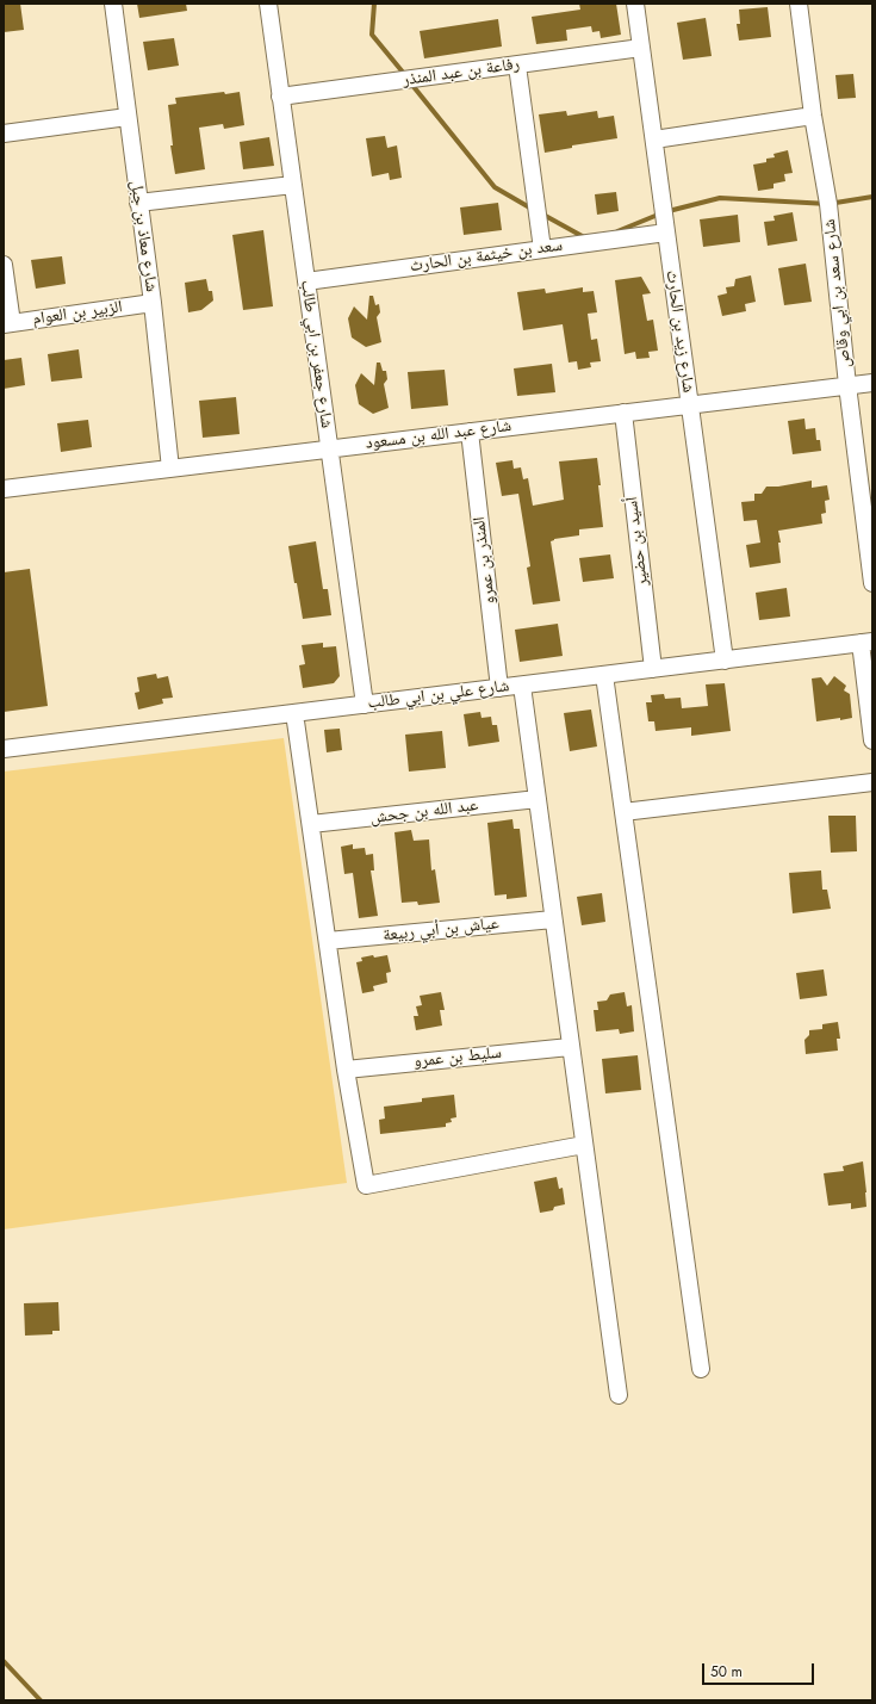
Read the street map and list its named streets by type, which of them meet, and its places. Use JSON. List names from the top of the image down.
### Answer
{
  "streets": {
    "street": [
      "رفاعة بن عبد المنذر",
      "شارع معاذ بن جبل",
      "سعد بن خيثمة بن الحارث",
      "شارع سعد بن ابي وقاص",
      "الزبير بن العوام",
      "شارع زيد بن الحارث",
      "شارع جعفر بن ابي طالب",
      "شارع عبد الله بن مسعود",
      "أسيد بن حضير",
      "المنذر بن عمرو",
      "شارع علي بن ابي طالب",
      "عبد الله بن جحش",
      "عياش بن أبي ربيعة",
      "سليط بن عمرو"
    ]
  },
  "crossings": [
    ["رفاعة بن عبد المنذر", "شارع زيد بن الحارث"],
    ["رفاعة بن عبد المنذر", "شارع جعفر بن ابي طالب"],
    ["شارع معاذ بن جبل", "الزبير بن العوام"],
    ["شارع معاذ بن جبل", "شارع عبد الله بن مسعود"],
    ["سعد بن خيثمة بن الحارث", "شارع زيد بن الحارث"],
    ["سعد بن خيثمة بن الحارث", "شارع جعفر بن ابي طالب"],
    ["شارع سعد بن ابي وقاص", "شارع عبد الله بن مسعود"],
    ["شارع زيد بن الحارث", "شارع عبد الله بن مسعود"],
    ["شارع زيد بن الحارث", "شارع علي بن ابي طالب"],
    ["شارع جعفر بن ابي طالب", "شارع عبد الله بن مسعود"],
    ["شارع جعفر بن ابي طالب", "شارع علي بن ابي طالب"],
    ["شارع عبد الله بن مسعود", "أسيد بن حضير"],
    ["شارع عبد الله بن مسعود", "المنذر بن عمرو"],
    ["أسيد بن حضير", "شارع علي بن ابي طالب"],
    ["المنذر بن عمرو", "شارع علي بن ابي طالب"]
  ],
  "scale_bar": "50 m"
}
